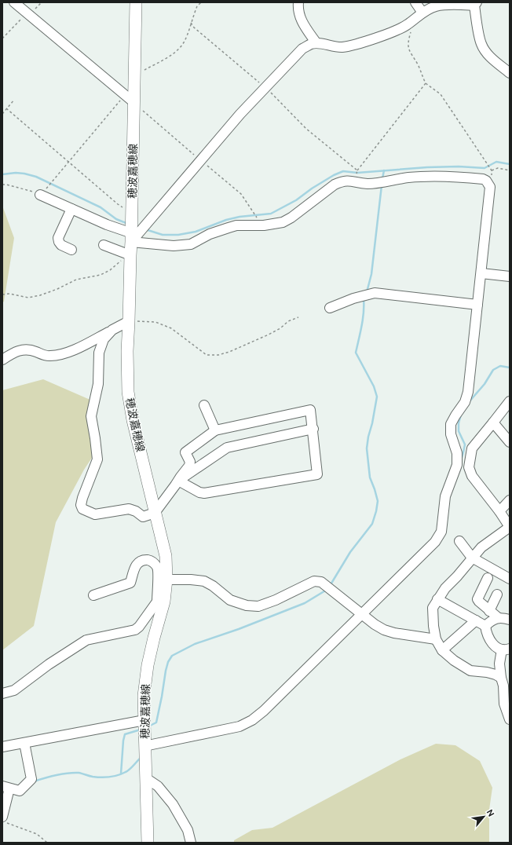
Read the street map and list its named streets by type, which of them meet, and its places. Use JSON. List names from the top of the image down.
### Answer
{
  "streets": {
    "main road": ["穂波嘉穂線"]
  },
  "north": "top right"
}
